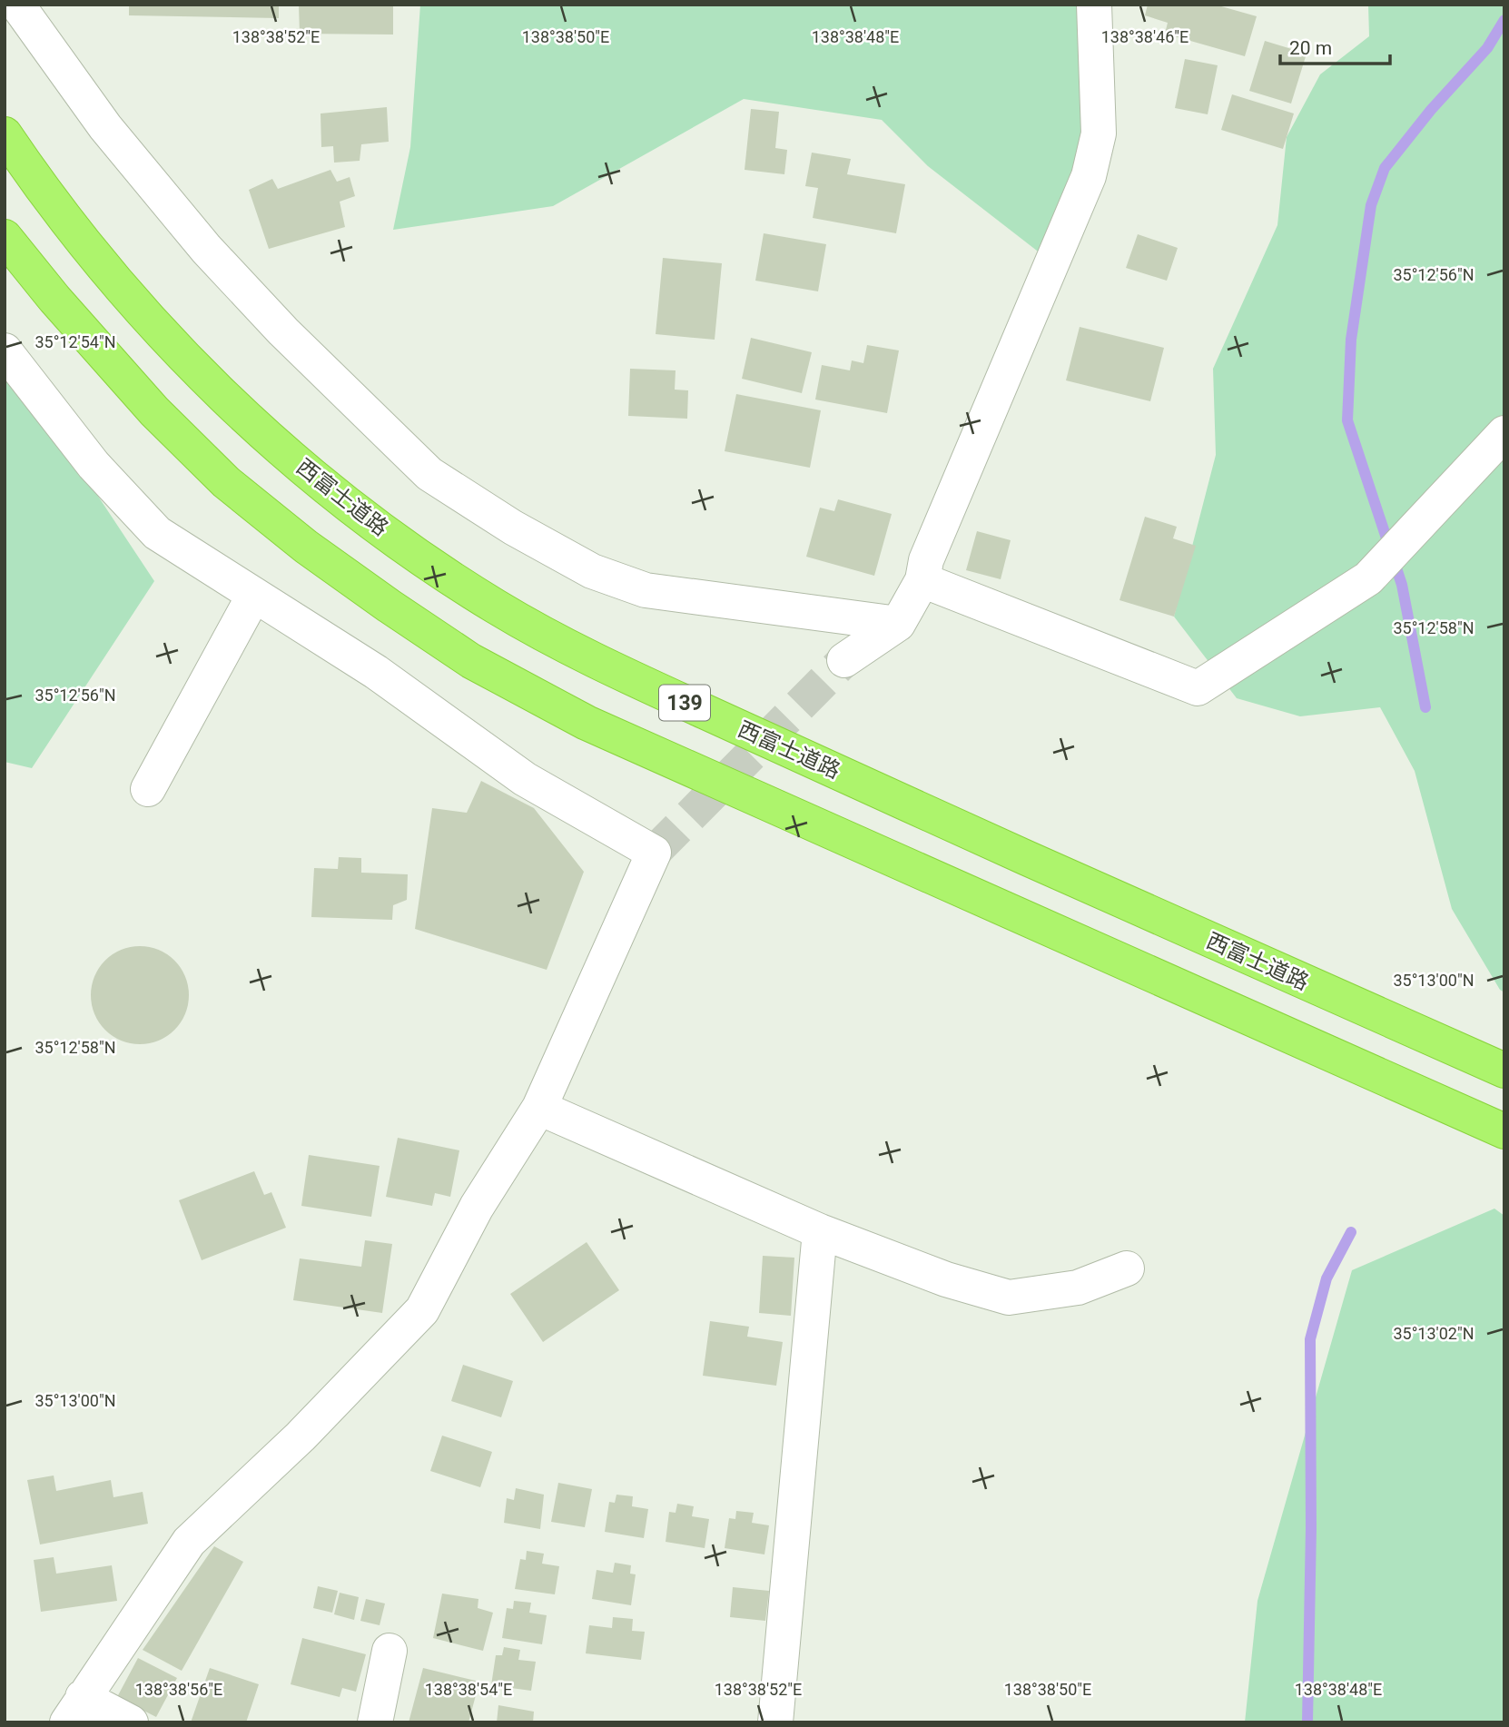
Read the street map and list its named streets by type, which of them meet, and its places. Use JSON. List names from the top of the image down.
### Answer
{
  "streets": {
    "highway": ["西富士道路", "139"]
  },
  "scale_bar": "20 m",
  "coordinates": [
    "138°38'52\"E",
    "138°38'50\"E",
    "138°38'48\"E",
    "138°38'46\"E",
    "35°12'56\"N",
    "35°12'54\"N",
    "35°12'58\"N",
    "35°13'00\"N",
    "35°13'02\"N",
    "138°38'56\"E",
    "138°38'54\"E"
  ]
}
